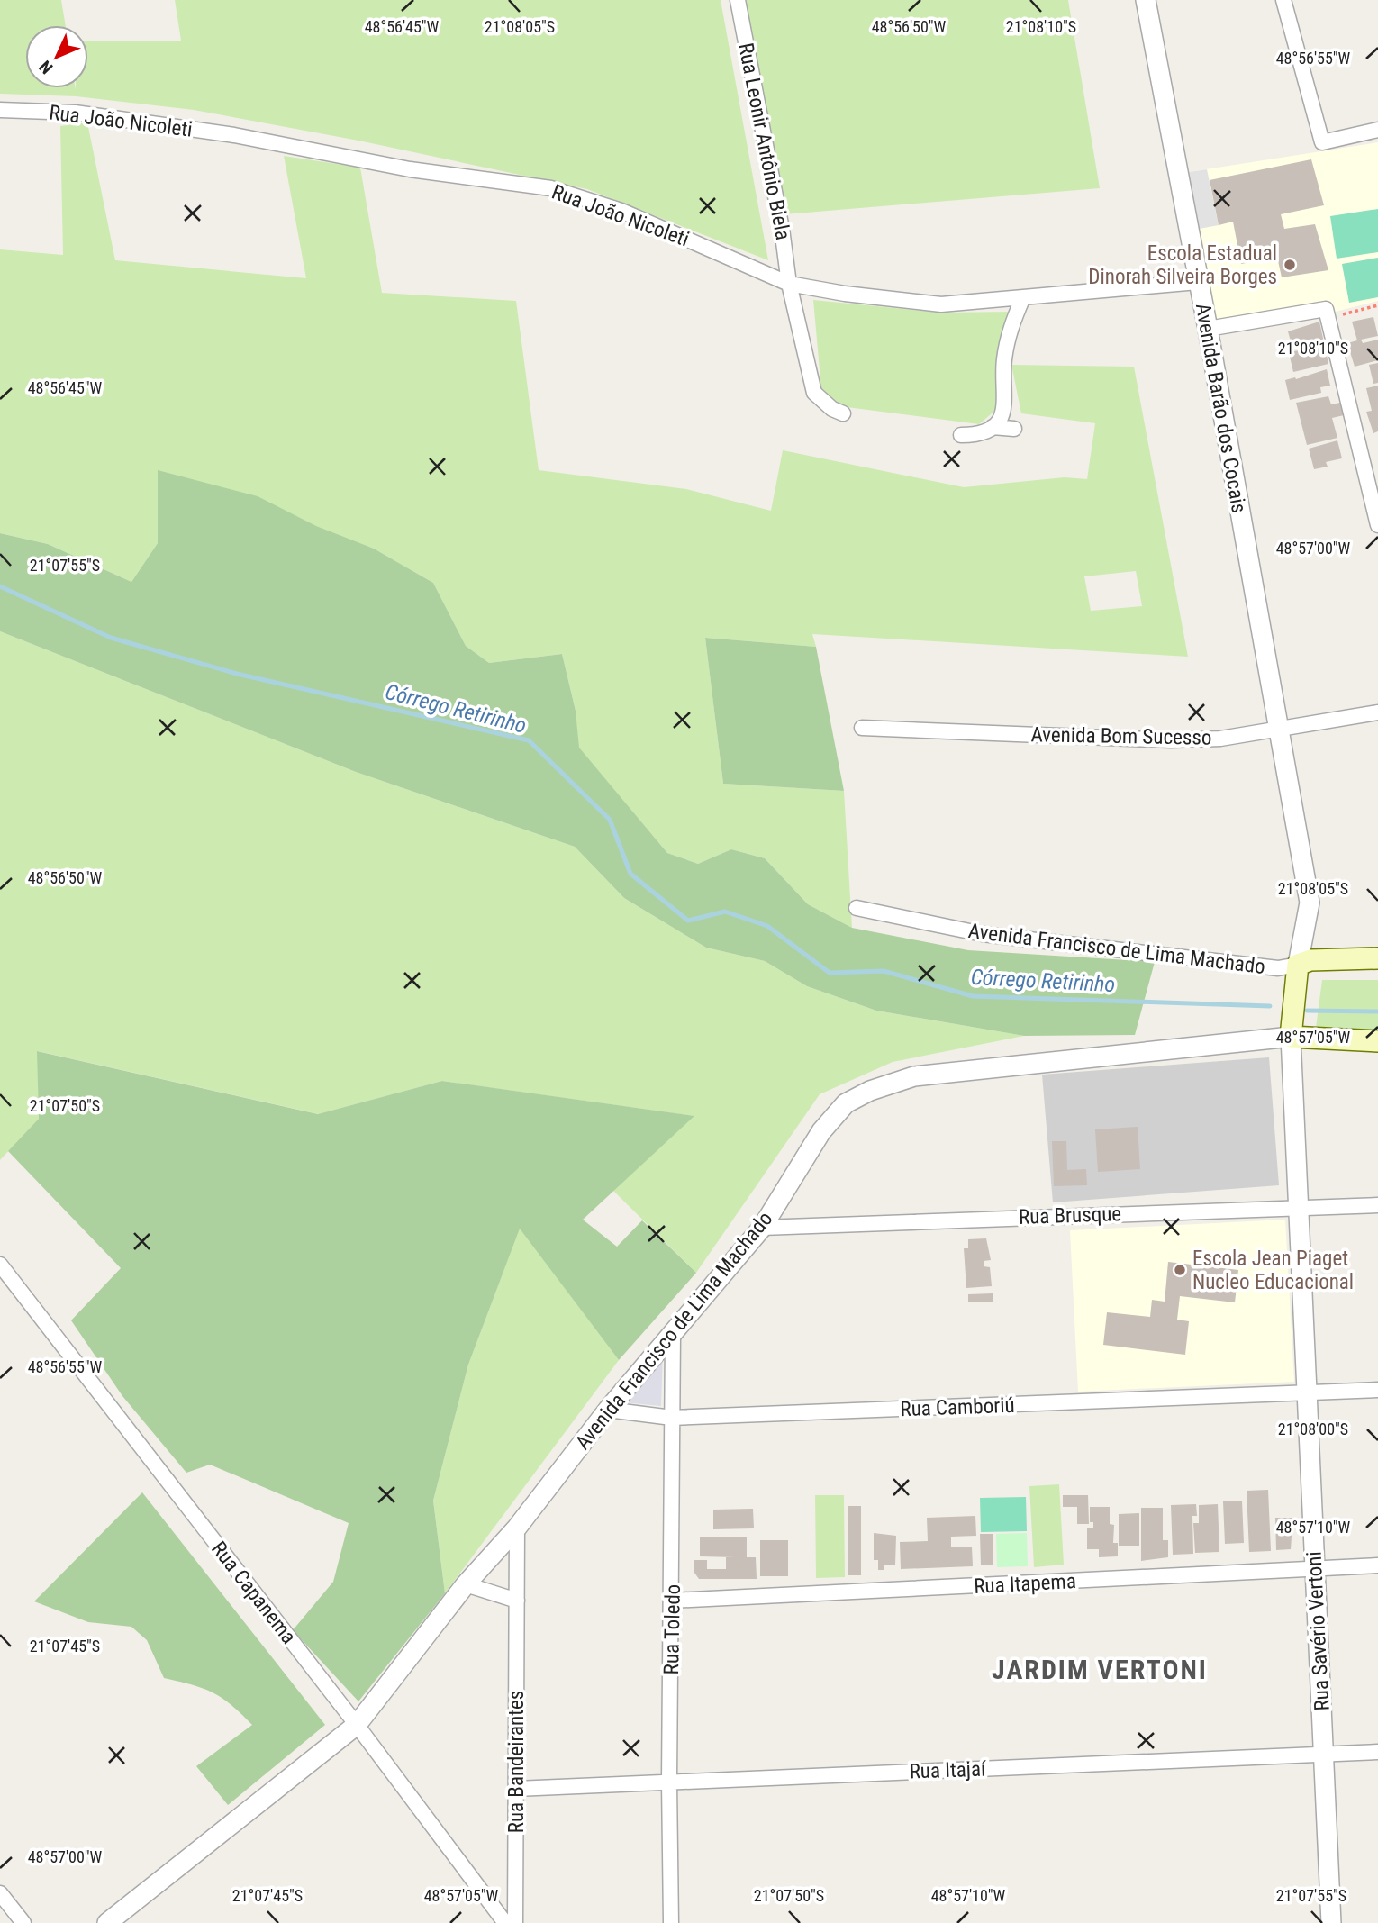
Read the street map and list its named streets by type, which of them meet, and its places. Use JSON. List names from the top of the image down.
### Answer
{
  "streets": {
    "main road": ["Avenida Francisco de Lima Machado"],
    "street": [
      "Rua João Nicoleti",
      "Rua Leonir Antônio Biela",
      "Avenida Barão dos Cocais",
      "Avenida Bom Sucesso",
      "Rua Brusque",
      "Rua Camboriú",
      "Rua Itapema",
      "Rua Capanema",
      "Rua Toledo",
      "Rua Savério Vertoni",
      "Rua Bandeirantes",
      "Rua Itajaí"
    ]
  },
  "crossings": [
    ["Rua João Nicoleti", "Rua Leonir Antônio Biela"],
    ["Rua João Nicoleti", "Avenida Barão dos Cocais"],
    ["Avenida Barão dos Cocais", "Avenida Bom Sucesso"],
    ["Avenida Barão dos Cocais", "Avenida Francisco de Lima Machado"],
    ["Avenida Francisco de Lima Machado", "Rua Brusque"],
    ["Avenida Francisco de Lima Machado", "Rua Camboriú"],
    ["Avenida Francisco de Lima Machado", "Rua Capanema"],
    ["Avenida Francisco de Lima Machado", "Rua Toledo"],
    ["Avenida Francisco de Lima Machado", "Rua Savério Vertoni"],
    ["Avenida Francisco de Lima Machado", "Rua Bandeirantes"],
    ["Rua Brusque", "Rua Savério Vertoni"],
    ["Rua Camboriú", "Rua Toledo"],
    ["Rua Camboriú", "Rua Savério Vertoni"],
    ["Rua Itapema", "Rua Toledo"],
    ["Rua Itapema", "Rua Savério Vertoni"],
    ["Rua Toledo", "Rua Itajaí"],
    ["Rua Savério Vertoni", "Rua Itajaí"],
    ["Rua Bandeirantes", "Rua Itajaí"]
  ],
  "districts": ["JARDIM VERTONI"],
  "water": ["Córrego Retirinho"],
  "places": ["Escola Estadual Dinorah Silveira Borges", "Escola Jean Piaget Nucleo Educacional"],
  "north": "bottom left",
  "coordinates": [
    "48°56'45\"W",
    "48°56'50\"W",
    "21°08'05\"S",
    "21°08'10\"S",
    "48°56'55\"W",
    "48°57'00\"W",
    "21°07'55\"S",
    "48°57'05\"W",
    "21°07'50\"S",
    "21°08'00\"S",
    "48°57'10\"W",
    "21°07'45\"S"
  ]
}
